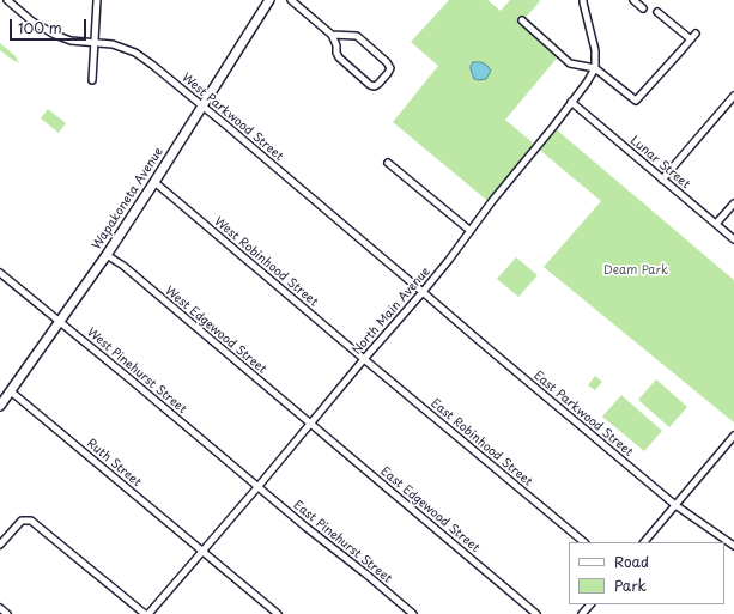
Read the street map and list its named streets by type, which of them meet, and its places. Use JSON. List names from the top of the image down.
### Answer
{
  "streets": {
    "main road": ["Wapakoneta Avenue"],
    "street": [
      "West Parkwood Street",
      "Lunar Street",
      "West Robinhood Street",
      "North Main Avenue",
      "West Edgewood Street",
      "West Pinehurst Street",
      "East Parkwood Street",
      "East Robinhood Street",
      "Ruth Street",
      "East Edgewood Street",
      "East Pinehurst Street"
    ]
  },
  "crossings": [
    ["West Parkwood Street", "Wapakoneta Avenue"],
    ["West Parkwood Street", "North Main Avenue"],
    ["West Parkwood Street", "East Parkwood Street"],
    ["Lunar Street", "North Main Avenue"],
    ["Wapakoneta Avenue", "West Robinhood Street"],
    ["Wapakoneta Avenue", "West Edgewood Street"],
    ["Wapakoneta Avenue", "West Pinehurst Street"],
    ["Wapakoneta Avenue", "Ruth Street"],
    ["West Robinhood Street", "North Main Avenue"],
    ["West Robinhood Street", "East Robinhood Street"],
    ["North Main Avenue", "West Edgewood Street"],
    ["North Main Avenue", "West Pinehurst Street"],
    ["North Main Avenue", "East Parkwood Street"],
    ["North Main Avenue", "East Robinhood Street"],
    ["North Main Avenue", "Ruth Street"],
    ["North Main Avenue", "East Edgewood Street"],
    ["North Main Avenue", "East Pinehurst Street"],
    ["West Edgewood Street", "East Edgewood Street"],
    ["West Pinehurst Street", "East Pinehurst Street"]
  ],
  "parks": ["Deam Park"],
  "legend": ["Road", "Park"],
  "scale_bar": "100 m"
}
